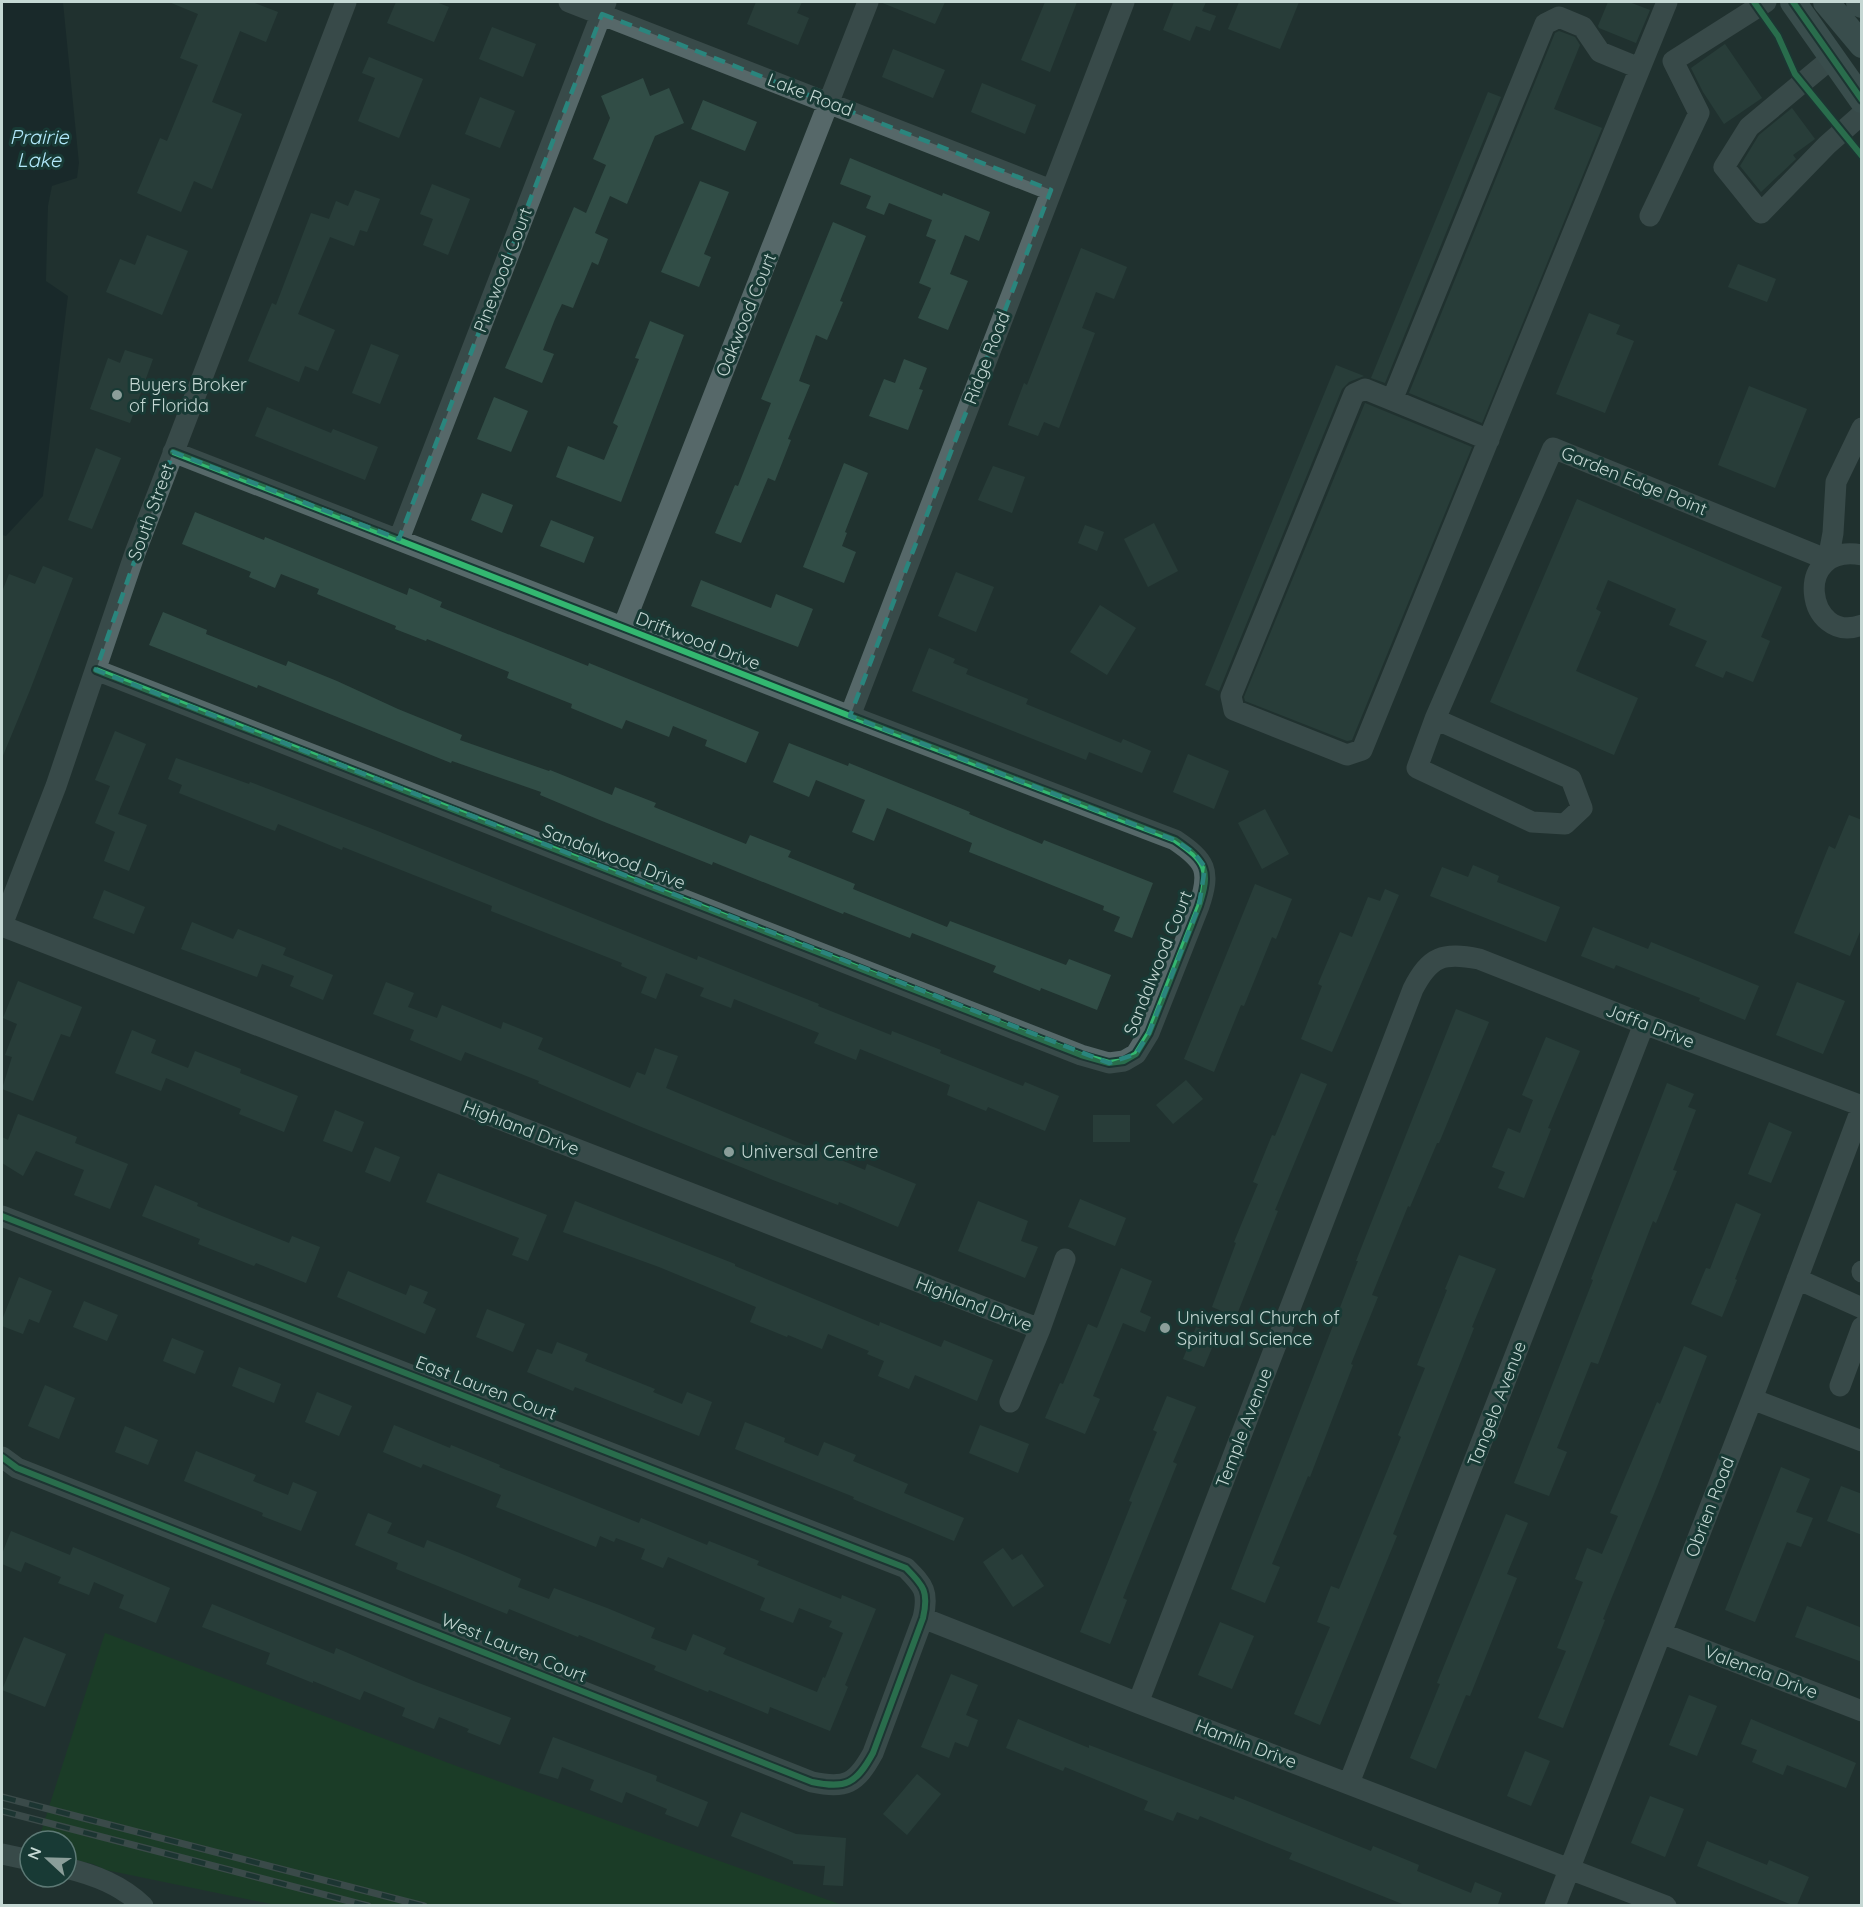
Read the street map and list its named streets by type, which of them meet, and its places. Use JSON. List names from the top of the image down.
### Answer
{
  "streets": {
    "street": [
      "Lake Road",
      "Pinewood Court",
      "Oakwood Court",
      "Ridge Road",
      "Garden Edge Point",
      "South Street",
      "Driftwood Drive",
      "Sandalwood Drive",
      "Sandalwood Court",
      "Jaffa Drive",
      "Highland Drive",
      "East Lauren Court",
      "Tangelo Avenue",
      "Temple Avenue",
      "Obrien Road",
      "West Lauren Court",
      "Valencia Drive",
      "Hamlin Drive"
    ]
  },
  "crossings": [
    ["Lake Road", "Pinewood Court"],
    ["Lake Road", "Oakwood Court"],
    ["Lake Road", "Ridge Road"],
    ["Pinewood Court", "Driftwood Drive"],
    ["Oakwood Court", "Driftwood Drive"],
    ["Ridge Road", "Driftwood Drive"],
    ["South Street", "Driftwood Drive"],
    ["South Street", "Sandalwood Drive"],
    ["South Street", "Highland Drive"],
    ["Driftwood Drive", "Sandalwood Court"],
    ["Sandalwood Drive", "Sandalwood Court"],
    ["Jaffa Drive", "Tangelo Avenue"],
    ["Jaffa Drive", "Temple Avenue"],
    ["Jaffa Drive", "Obrien Road"],
    ["East Lauren Court", "West Lauren Court"],
    ["East Lauren Court", "Hamlin Drive"],
    ["Tangelo Avenue", "Hamlin Drive"],
    ["Temple Avenue", "Hamlin Drive"],
    ["Obrien Road", "Valencia Drive"],
    ["Obrien Road", "Hamlin Drive"],
    ["West Lauren Court", "Hamlin Drive"]
  ],
  "water": ["Prairie Lake"],
  "places": ["Buyers Broker of Florida", "Universal Centre", "Universal Church of Spiritual Science"],
  "north": "left"
}
